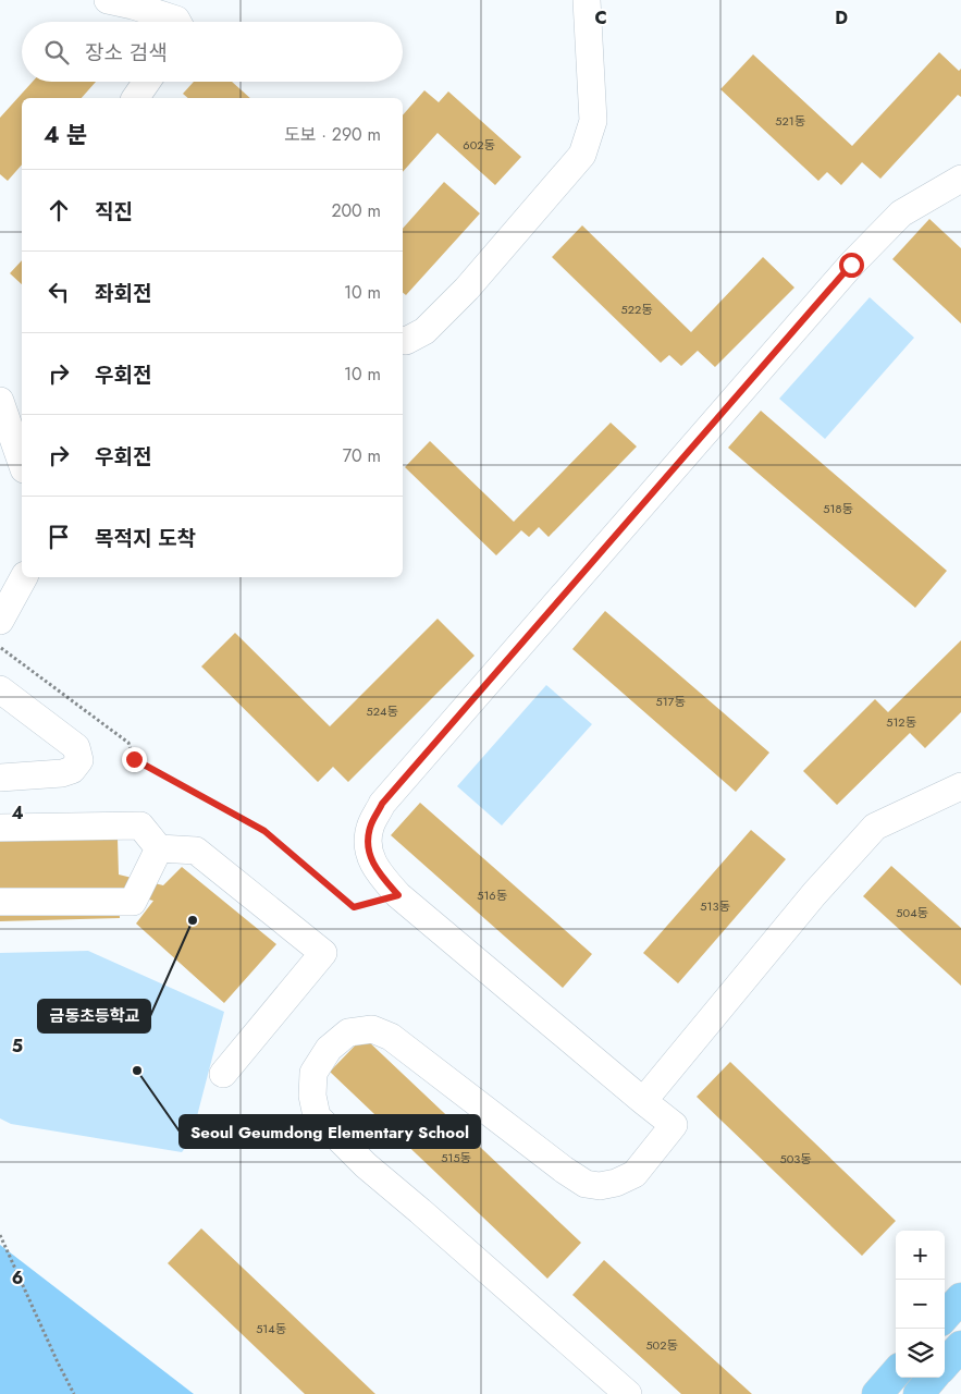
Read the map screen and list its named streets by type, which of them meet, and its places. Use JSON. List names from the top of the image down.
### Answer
{
  "places": ["금동초등학교", "Seoul Geumdong Elementary School"],
  "house_numbers": [
    "521동",
    "602동",
    "522동",
    "518동",
    "517동",
    "524동",
    "512동",
    "516동",
    "513동",
    "504동",
    "515동",
    "503동",
    "514동",
    "502동"
  ],
  "page": {
    "search": "장소 검색",
    "heading": ["4 분", "도보 · 290 m"],
    "list": [
      ["직진", "200 m"],
      ["좌회전", "10 m"],
      ["우회전", "10 m"],
      ["우회전", "70 m"],
      "목적지 도착"
    ],
    "map_buttons": ["+", "−"]
  },
  "grid": {
    "columns": ["C", "D"],
    "rows": ["4", "5", "6"]
  }
}
